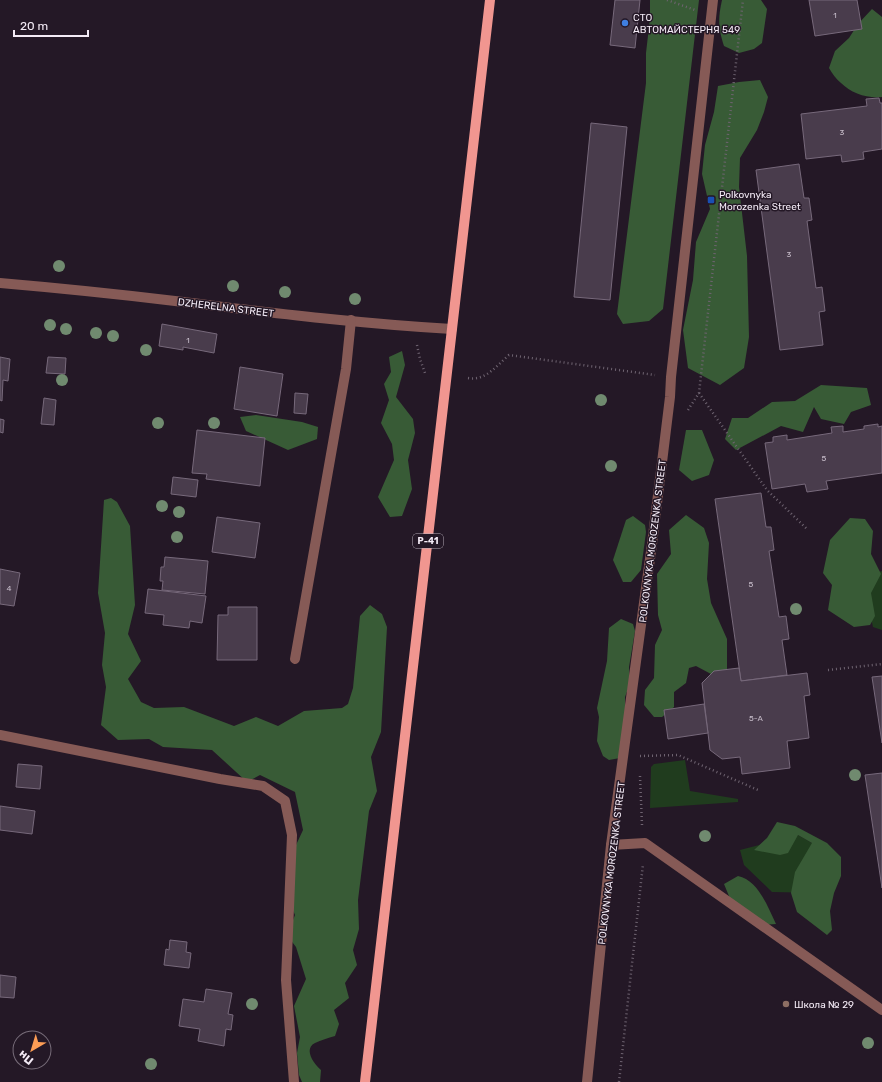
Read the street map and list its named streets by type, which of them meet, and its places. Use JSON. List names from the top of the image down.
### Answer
{
  "streets": {
    "main road": ["Р-41"],
    "street": ["DZHERELNA STREET", "POLKOVNYKA MOROZENKA STREET"]
  },
  "crossings": [
    ["DZHERELNA STREET", "Р-41"]
  ],
  "places": {
    "other": ["СТО АВТОМАЙСТЕРНЯ 549", "Школа № 29"],
    "transit": ["Polkovnyka Morozenka Street"]
  },
  "house_numbers": [
    "1",
    "3",
    "3",
    "1",
    "5",
    "5",
    "4",
    "5-А"
  ],
  "scale_bar": "20 m",
  "north": "bottom left"
}
